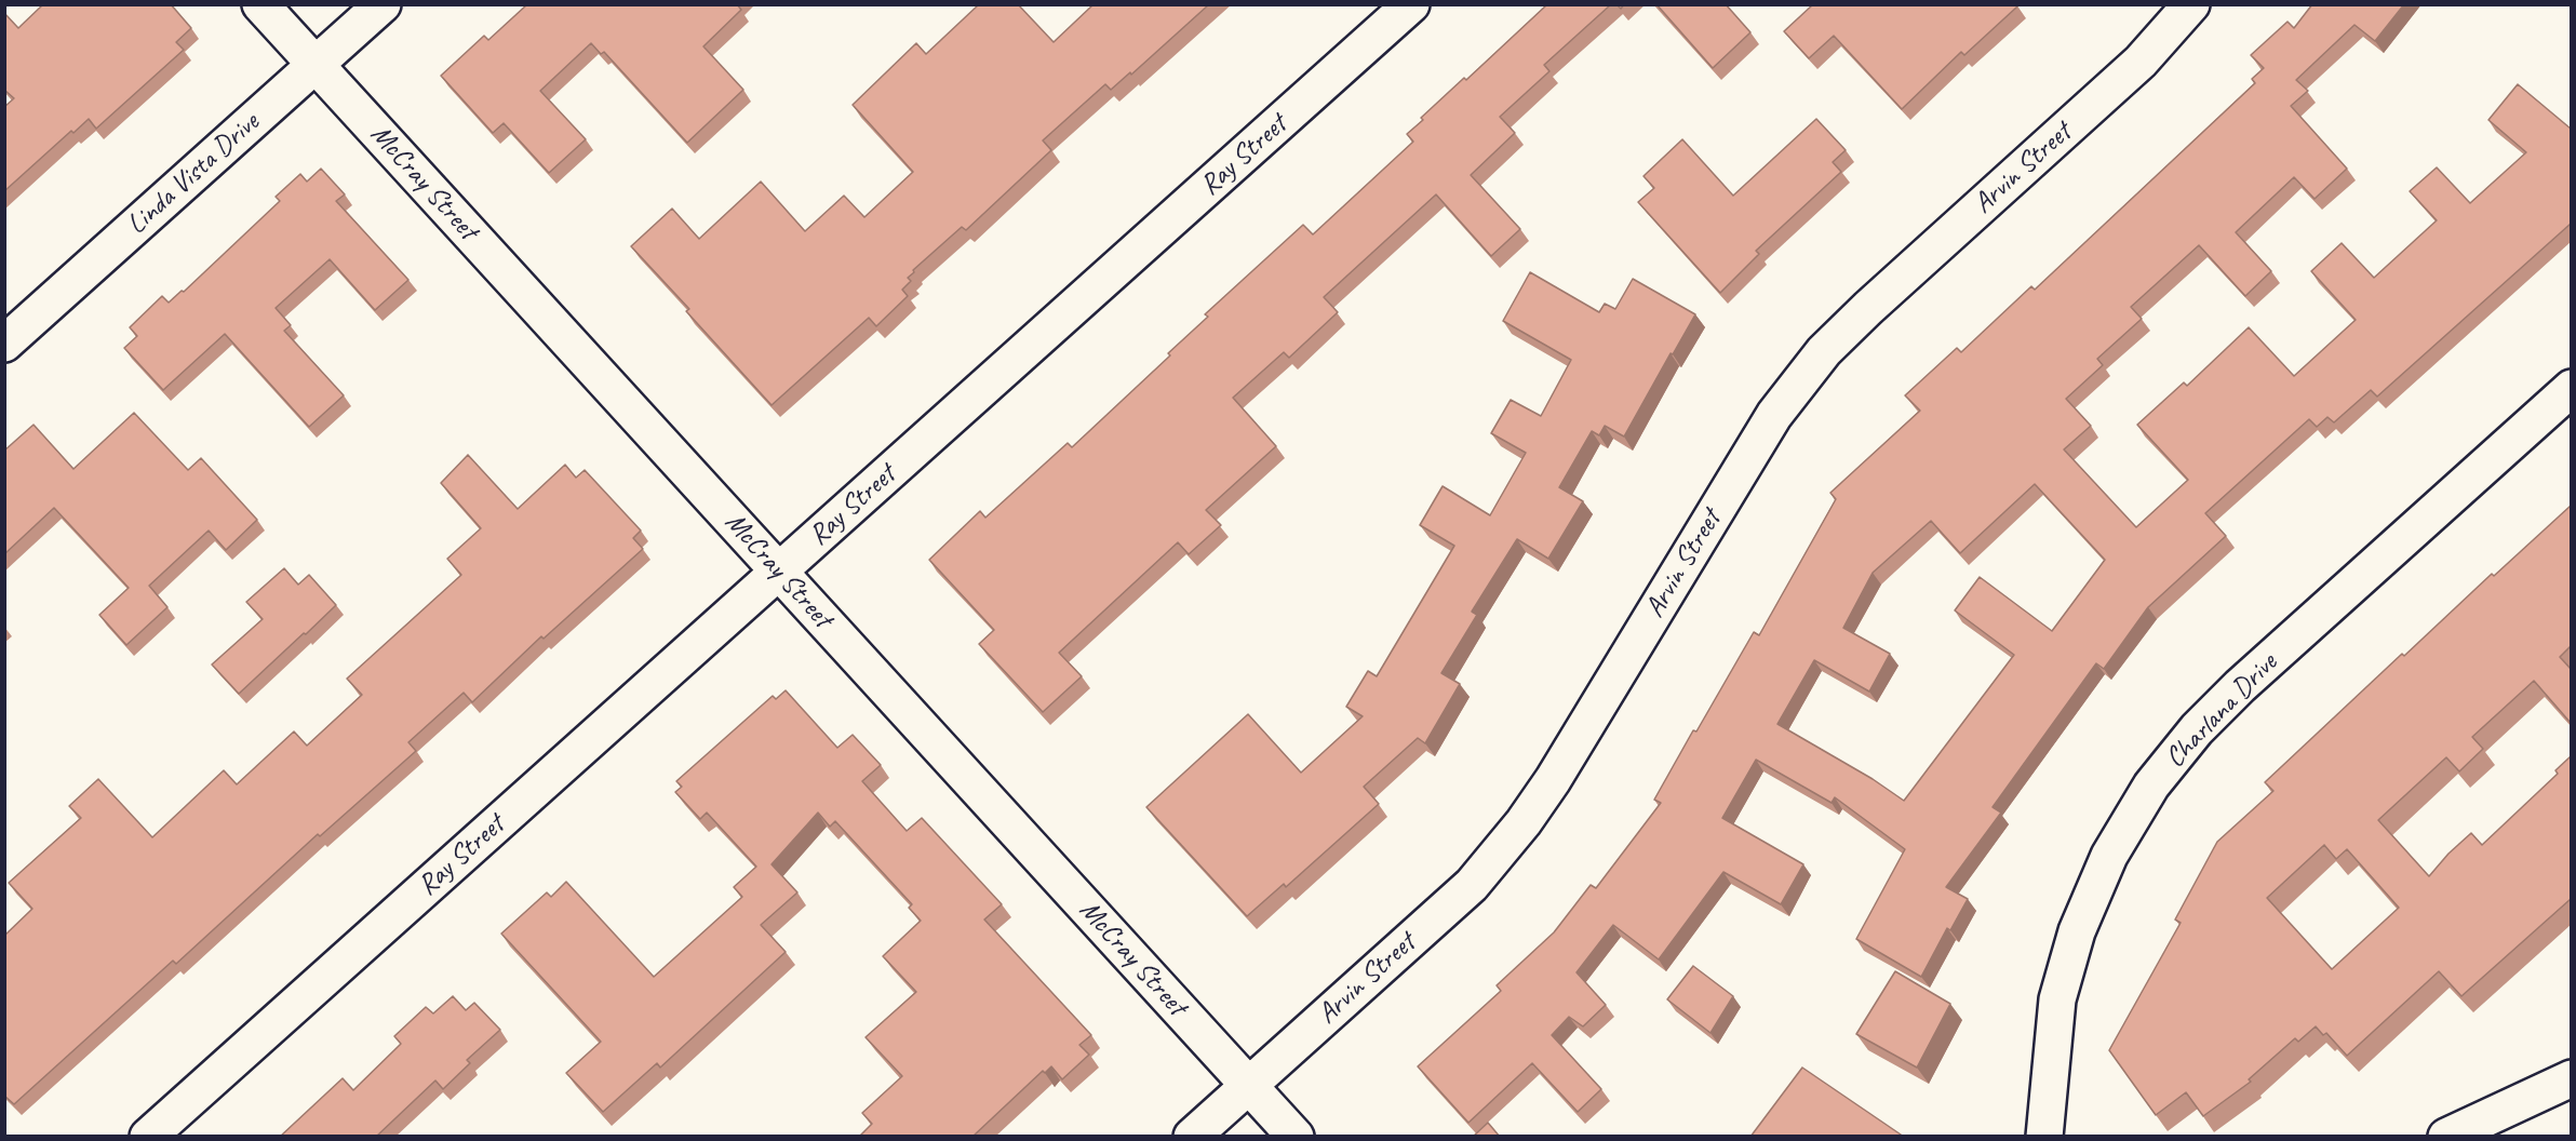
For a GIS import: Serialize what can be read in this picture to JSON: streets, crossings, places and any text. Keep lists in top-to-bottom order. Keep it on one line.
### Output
{"streets":{"street":["Ray Street","Arvin Street","Linda Vista Drive","McCray Street","Charlana Drive"]},"crossings":[["Ray Street","McCray Street"],["Arvin Street","McCray Street"],["Linda Vista Drive","McCray Street"]]}
